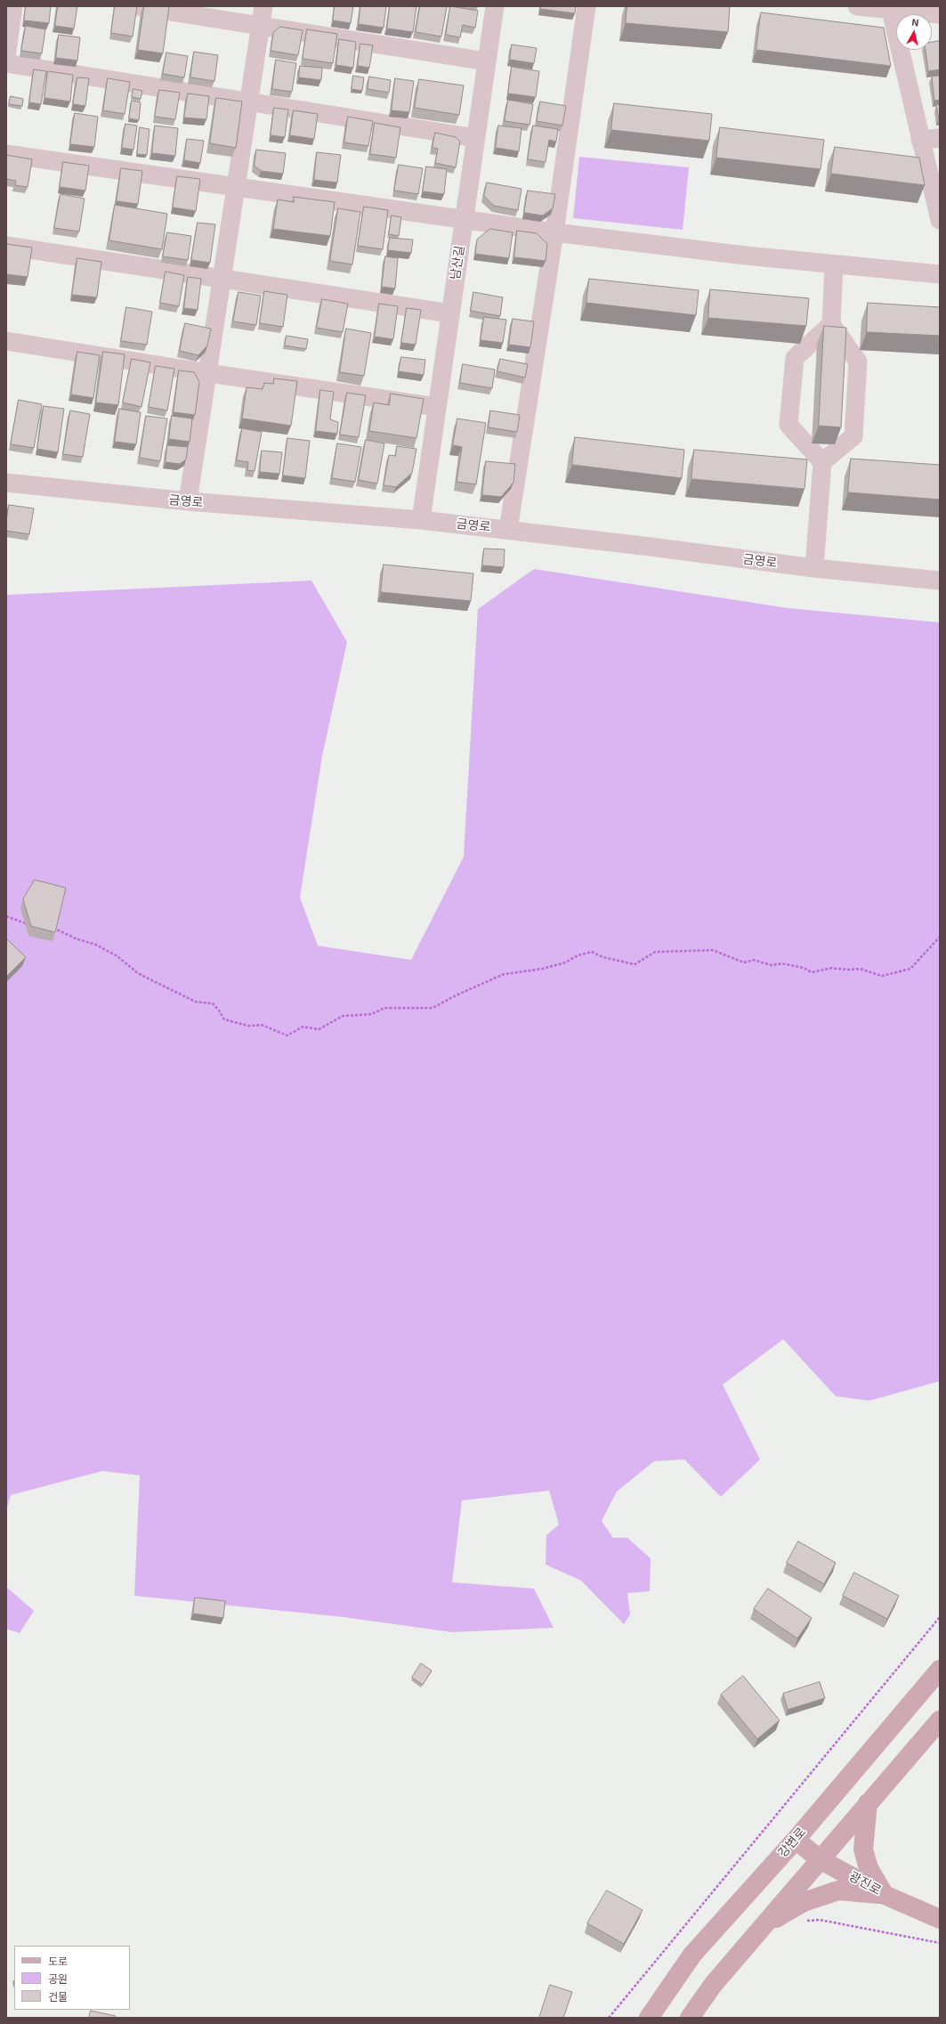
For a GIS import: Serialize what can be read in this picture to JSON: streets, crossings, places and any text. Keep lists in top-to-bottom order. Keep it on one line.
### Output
{"streets":{"main road":["강변로","광진로"],"street":["남산길","금영로"]},"crossings":[["남산길","금영로"],["강변로","광진로"]],"legend":["도로","공원","건물"],"north":"top"}
